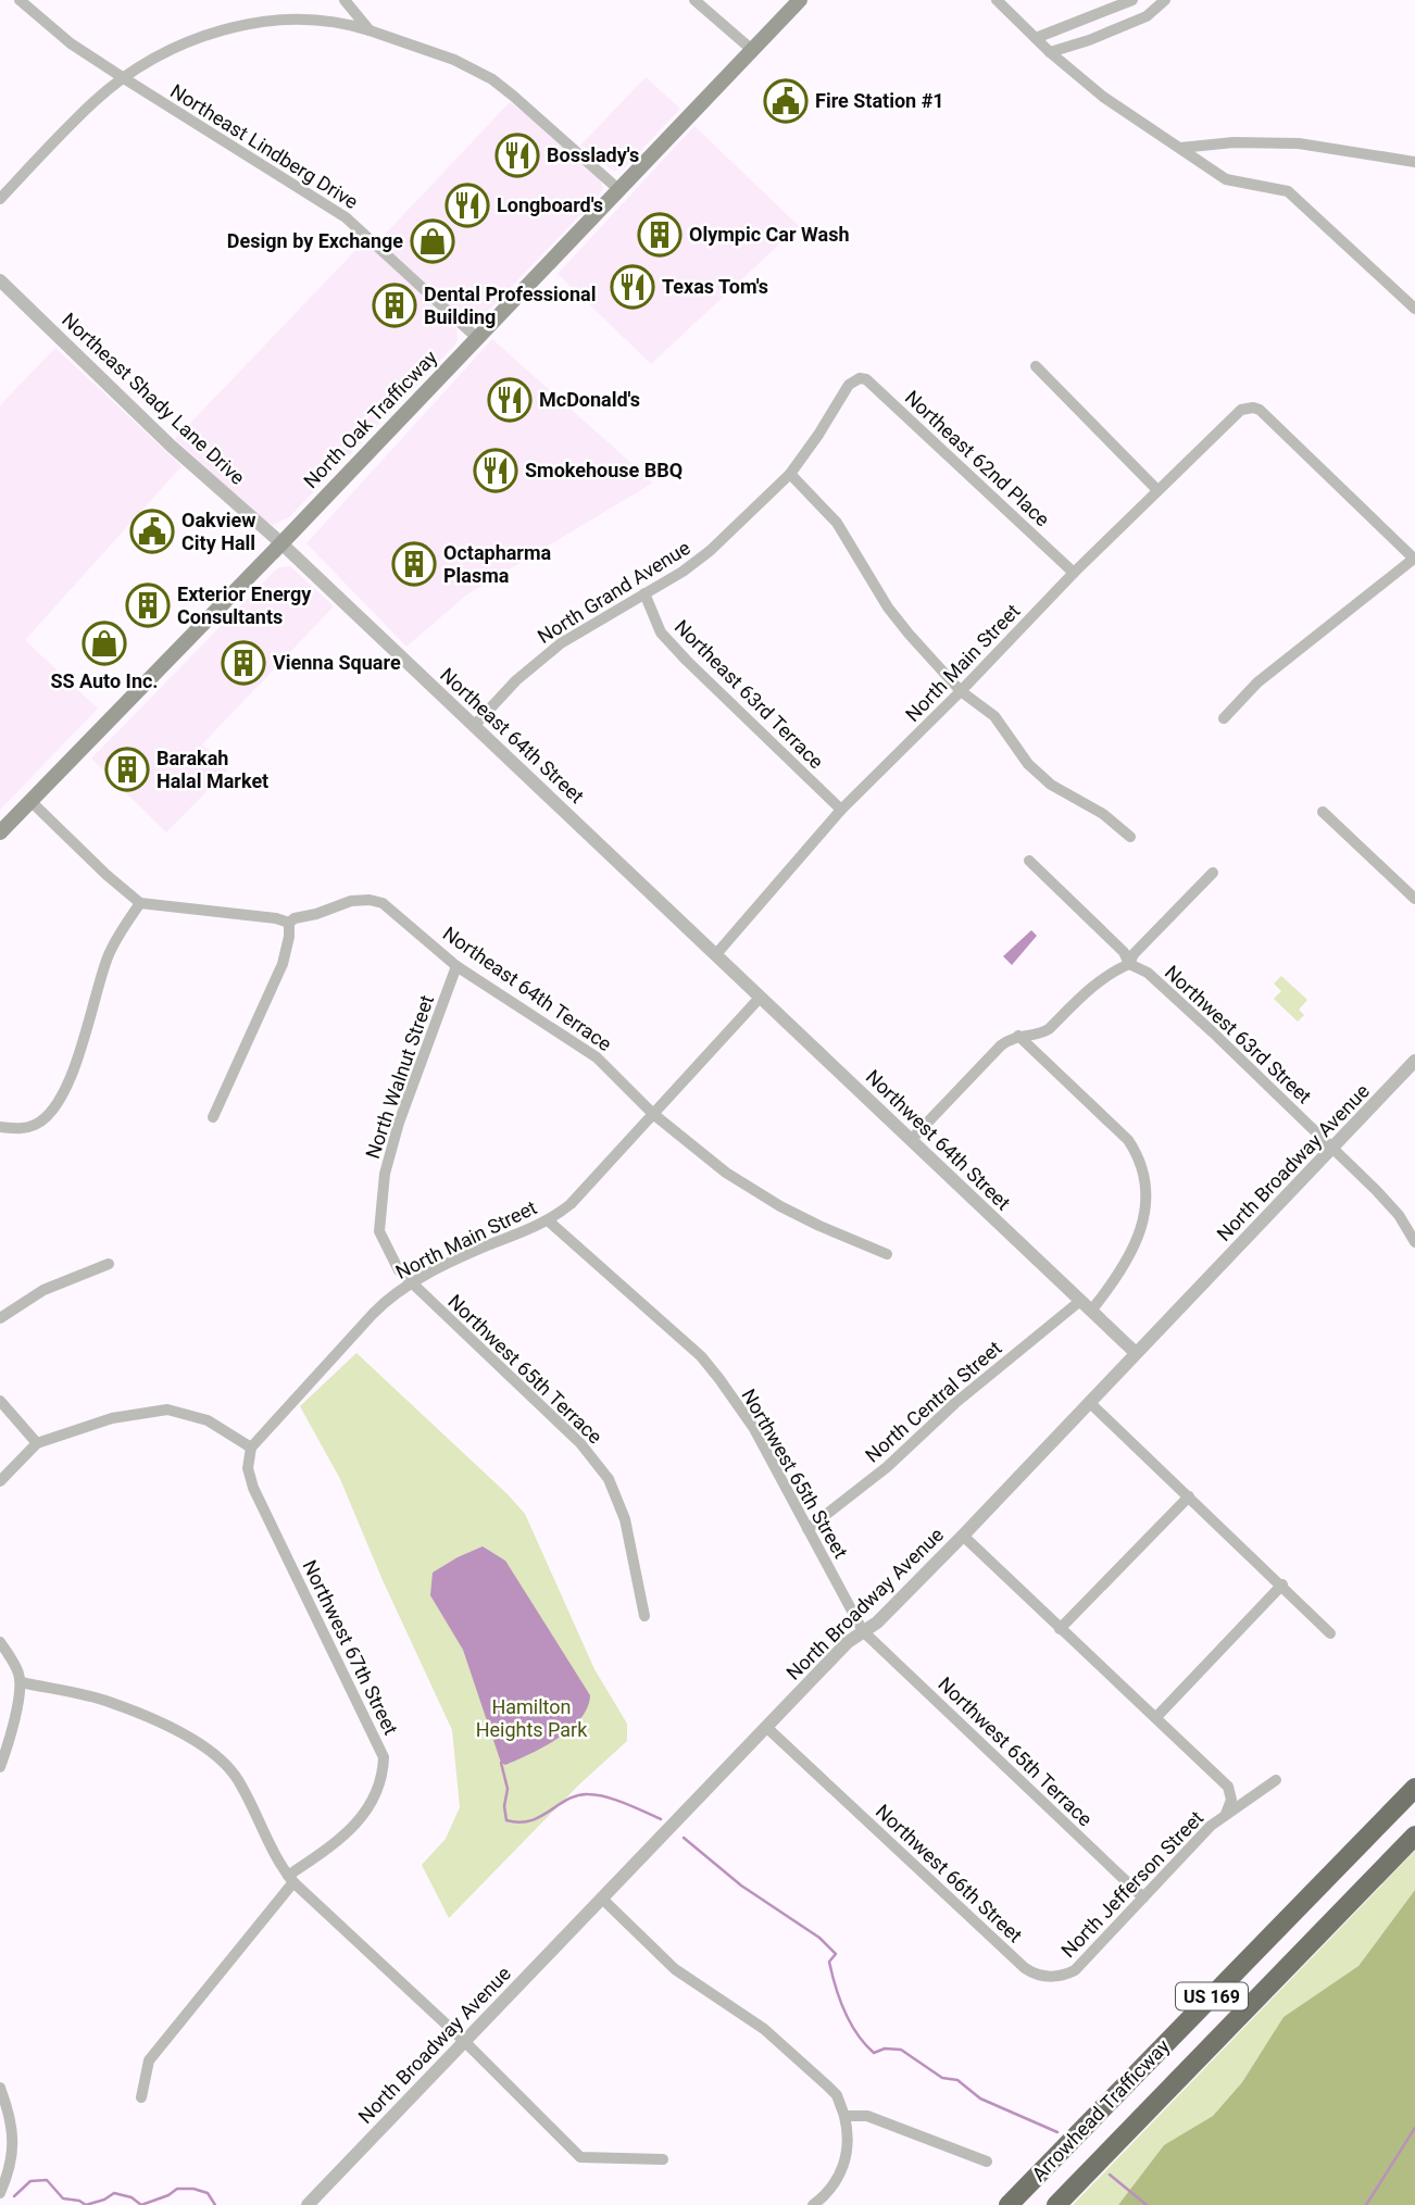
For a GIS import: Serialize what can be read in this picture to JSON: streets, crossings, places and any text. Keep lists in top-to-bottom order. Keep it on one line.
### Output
{"streets":{"highway":["US 169","Arrowhead Trafficway"],"main road":["North Oak Trafficway"],"street":["Northeast Lindberg Drive","Northeast Shady Lane Drive","Northeast 62nd Place","North Grand Avenue","North Main Street","Northeast 63rd Terrace","Northeast 64th Street","Northeast 64th Terrace","Northwest 63rd Street","North Walnut Street","Northwest 64th Street","North Broadway Avenue","Northwest 65th Terrace","North Central Street","Northwest 65th Street","Northwest 67th Street","Northwest 66th Street","North Jefferson Street"]},"crossings":[["Northeast Lindberg Drive","North Oak Trafficway"],["Northeast Shady Lane Drive","North Oak Trafficway"],["Northeast Shady Lane Drive","Northeast 64th Street"],["North Oak Trafficway","Northeast 64th Street"],["Northeast 62nd Place","North Grand Avenue"],["Northeast 62nd Place","North Main Street"],["North Grand Avenue","Northeast 63rd Terrace"],["North Grand Avenue","Northeast 64th Street"],["North Main Street","Northeast 63rd Terrace"],["North Main Street","Northeast 64th Street"],["North Main Street","Northeast 64th Terrace"],["North Main Street","North Walnut Street"],["North Main Street","Northwest 64th Street"],["North Main Street","Northwest 65th Terrace"],["North Main Street","Northwest 65th Street"],["North Main Street","Northwest 67th Street"],["Northeast 64th Street","Northwest 64th Street"],["Northeast 64th Terrace","North Walnut Street"],["Northwest 63rd Street","North Broadway Avenue"],["North Walnut Street","Northwest 65th Terrace"],["Northwest 64th Street","North Broadway Avenue"],["Northwest 64th Street","North Central Street"],["North Broadway Avenue","Northwest 65th Terrace"],["North Broadway Avenue","Northwest 65th Street"],["North Broadway Avenue","Northwest 66th Street"],["Northwest 65th Terrace","Northwest 65th Street"],["Northwest 65th Terrace","North Jefferson Street"],["North Central Street","Northwest 65th Street"],["Northwest 66th Street","North Jefferson Street"]],"parks":["Hamilton Heights Park"],"places":{"public building":["Fire Station #1","Oakview City Hall"],"restaurant":["Bosslady's","Longboard's","Texas Tom's","McDonald's","Smokehouse BBQ"],"building":["Olympic Car Wash","Dental Professional Building","Octapharma Plasma","Exterior Energy Consultants","Vienna Square","Barakah Halal Market"],"shop":["Design by Exchange","SS Auto Inc."]}}
